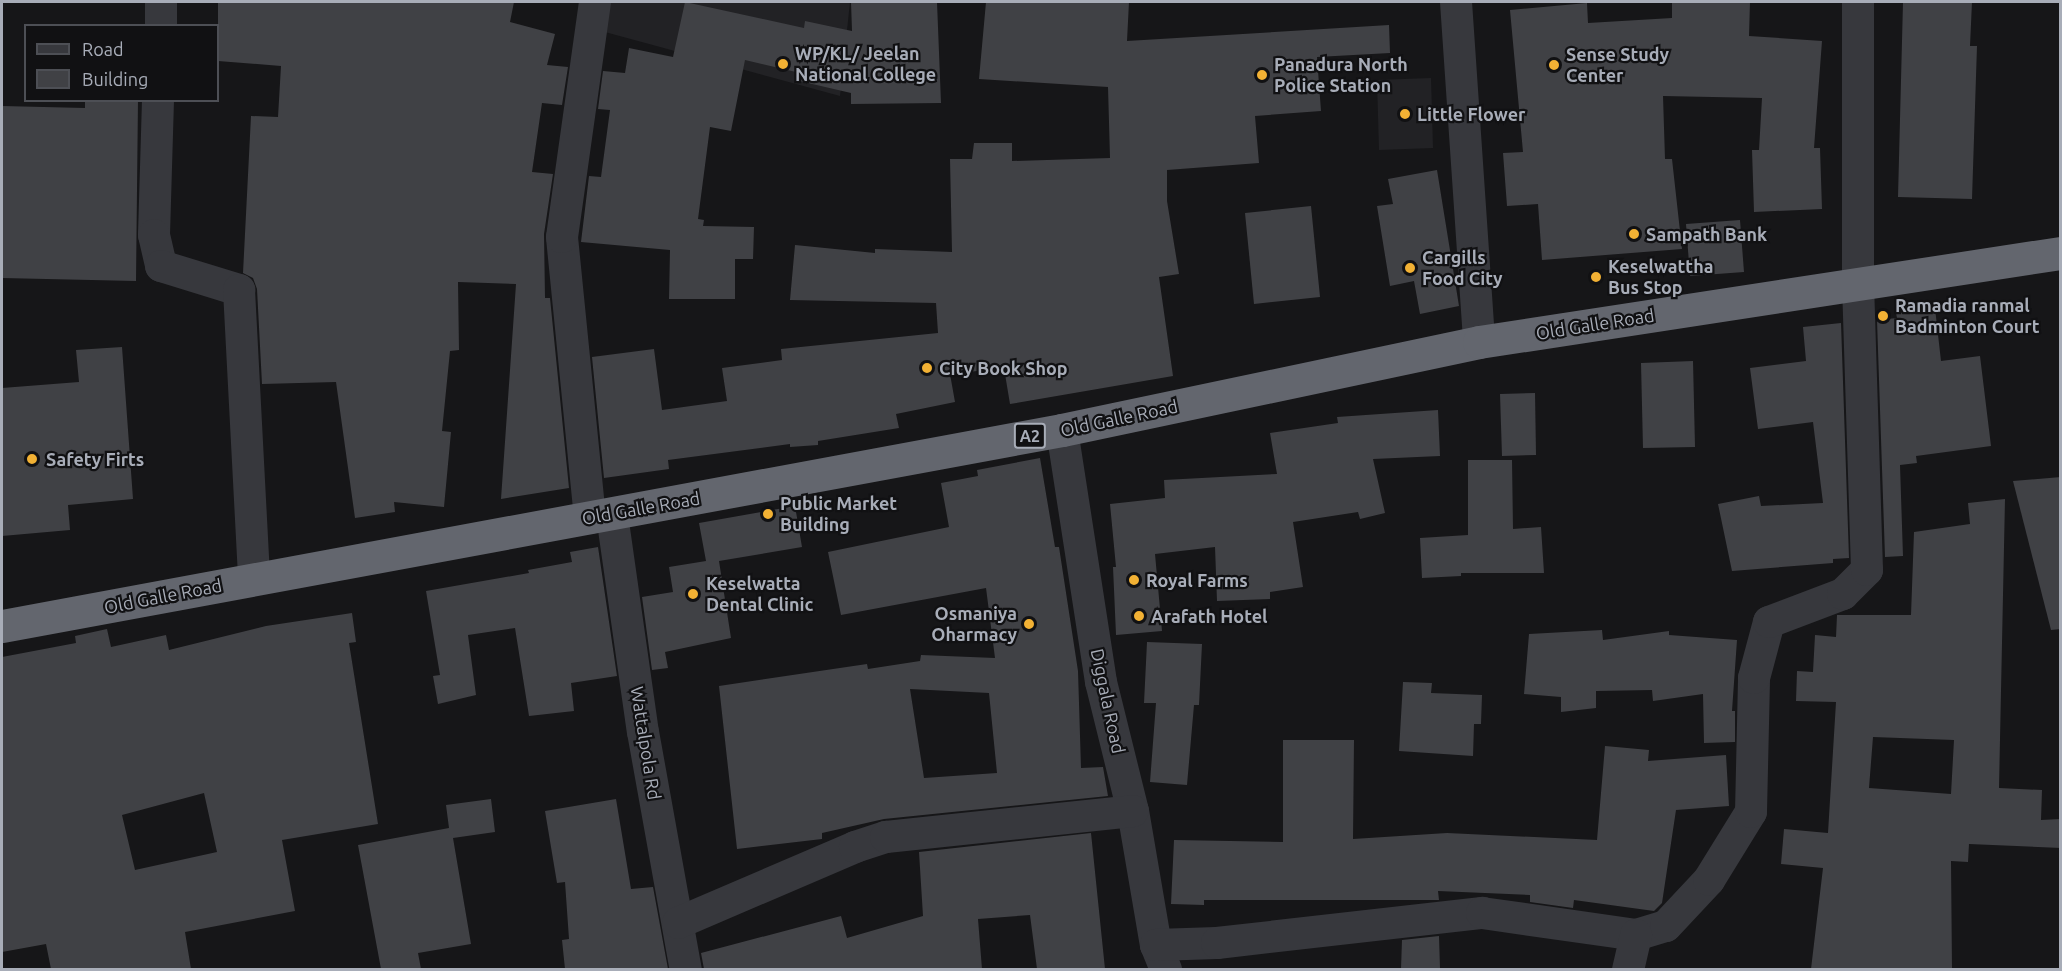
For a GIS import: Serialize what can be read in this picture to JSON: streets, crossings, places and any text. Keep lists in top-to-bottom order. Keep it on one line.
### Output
{"streets":{"highway":["Old Galle Road","A2"],"street":["Diggala Road","Wattalpola Rd"]},"crossings":[["Old Galle Road","Diggala Road"],["Old Galle Road","Wattalpola Rd"]],"places":["WP/KL/ Jeelan National College","Sense Study Center","Panadura North Police Station","Little Flower","Sampath Bank","Cargills Food City","Keselwattha Bus Stop","Ramadia ranmal Badminton Court","City Book Shop","Safety Firts","Public Market Building","Royal Farms","Keselwatta Dental Clinic","Arafath Hotel","Osmaniya Oharmacy"],"legend":["Road","Building"]}
